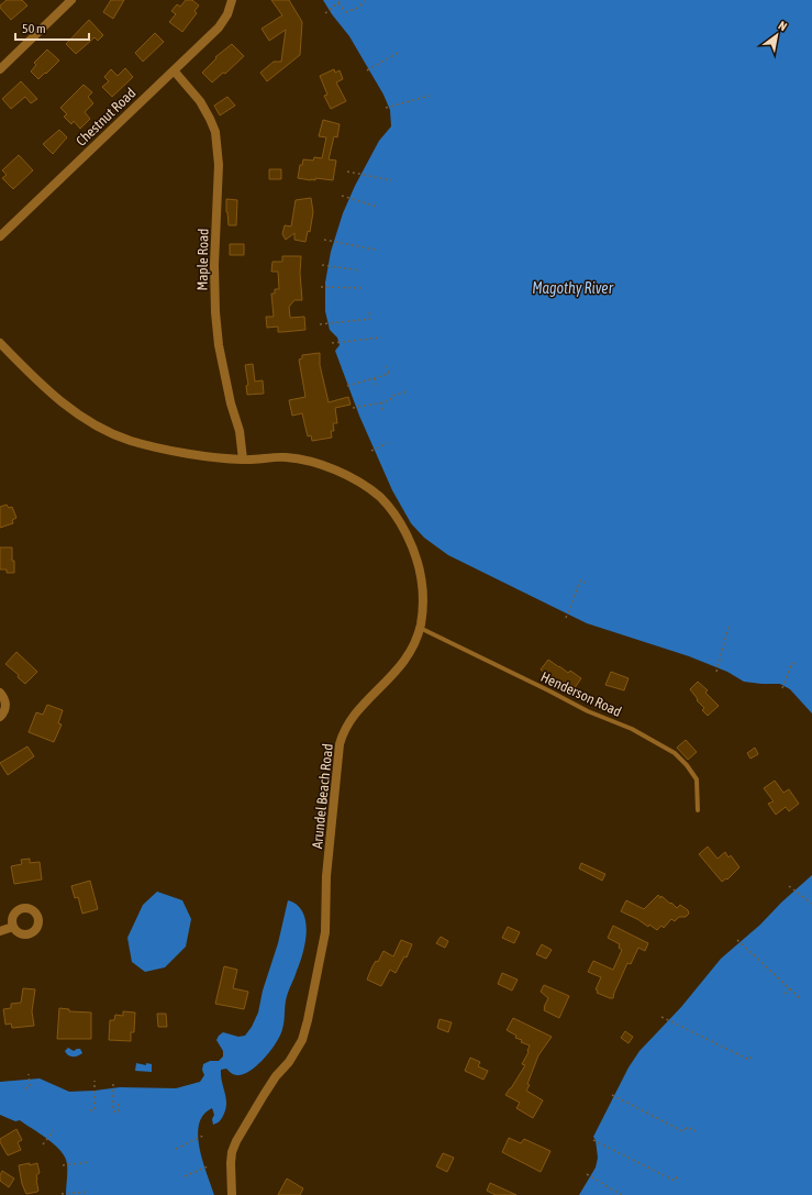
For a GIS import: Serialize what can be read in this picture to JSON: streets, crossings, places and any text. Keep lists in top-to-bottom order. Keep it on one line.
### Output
{"streets":{"street":["Chestnut Road","Maple Road","Arundel Beach Road"],"lane":["Henderson Road"]},"crossings":[["Chestnut Road","Maple Road"],["Maple Road","Arundel Beach Road"],["Henderson Road","Arundel Beach Road"]],"water":["Magothy River"],"scale_bar":"50 m","north":"top right"}
